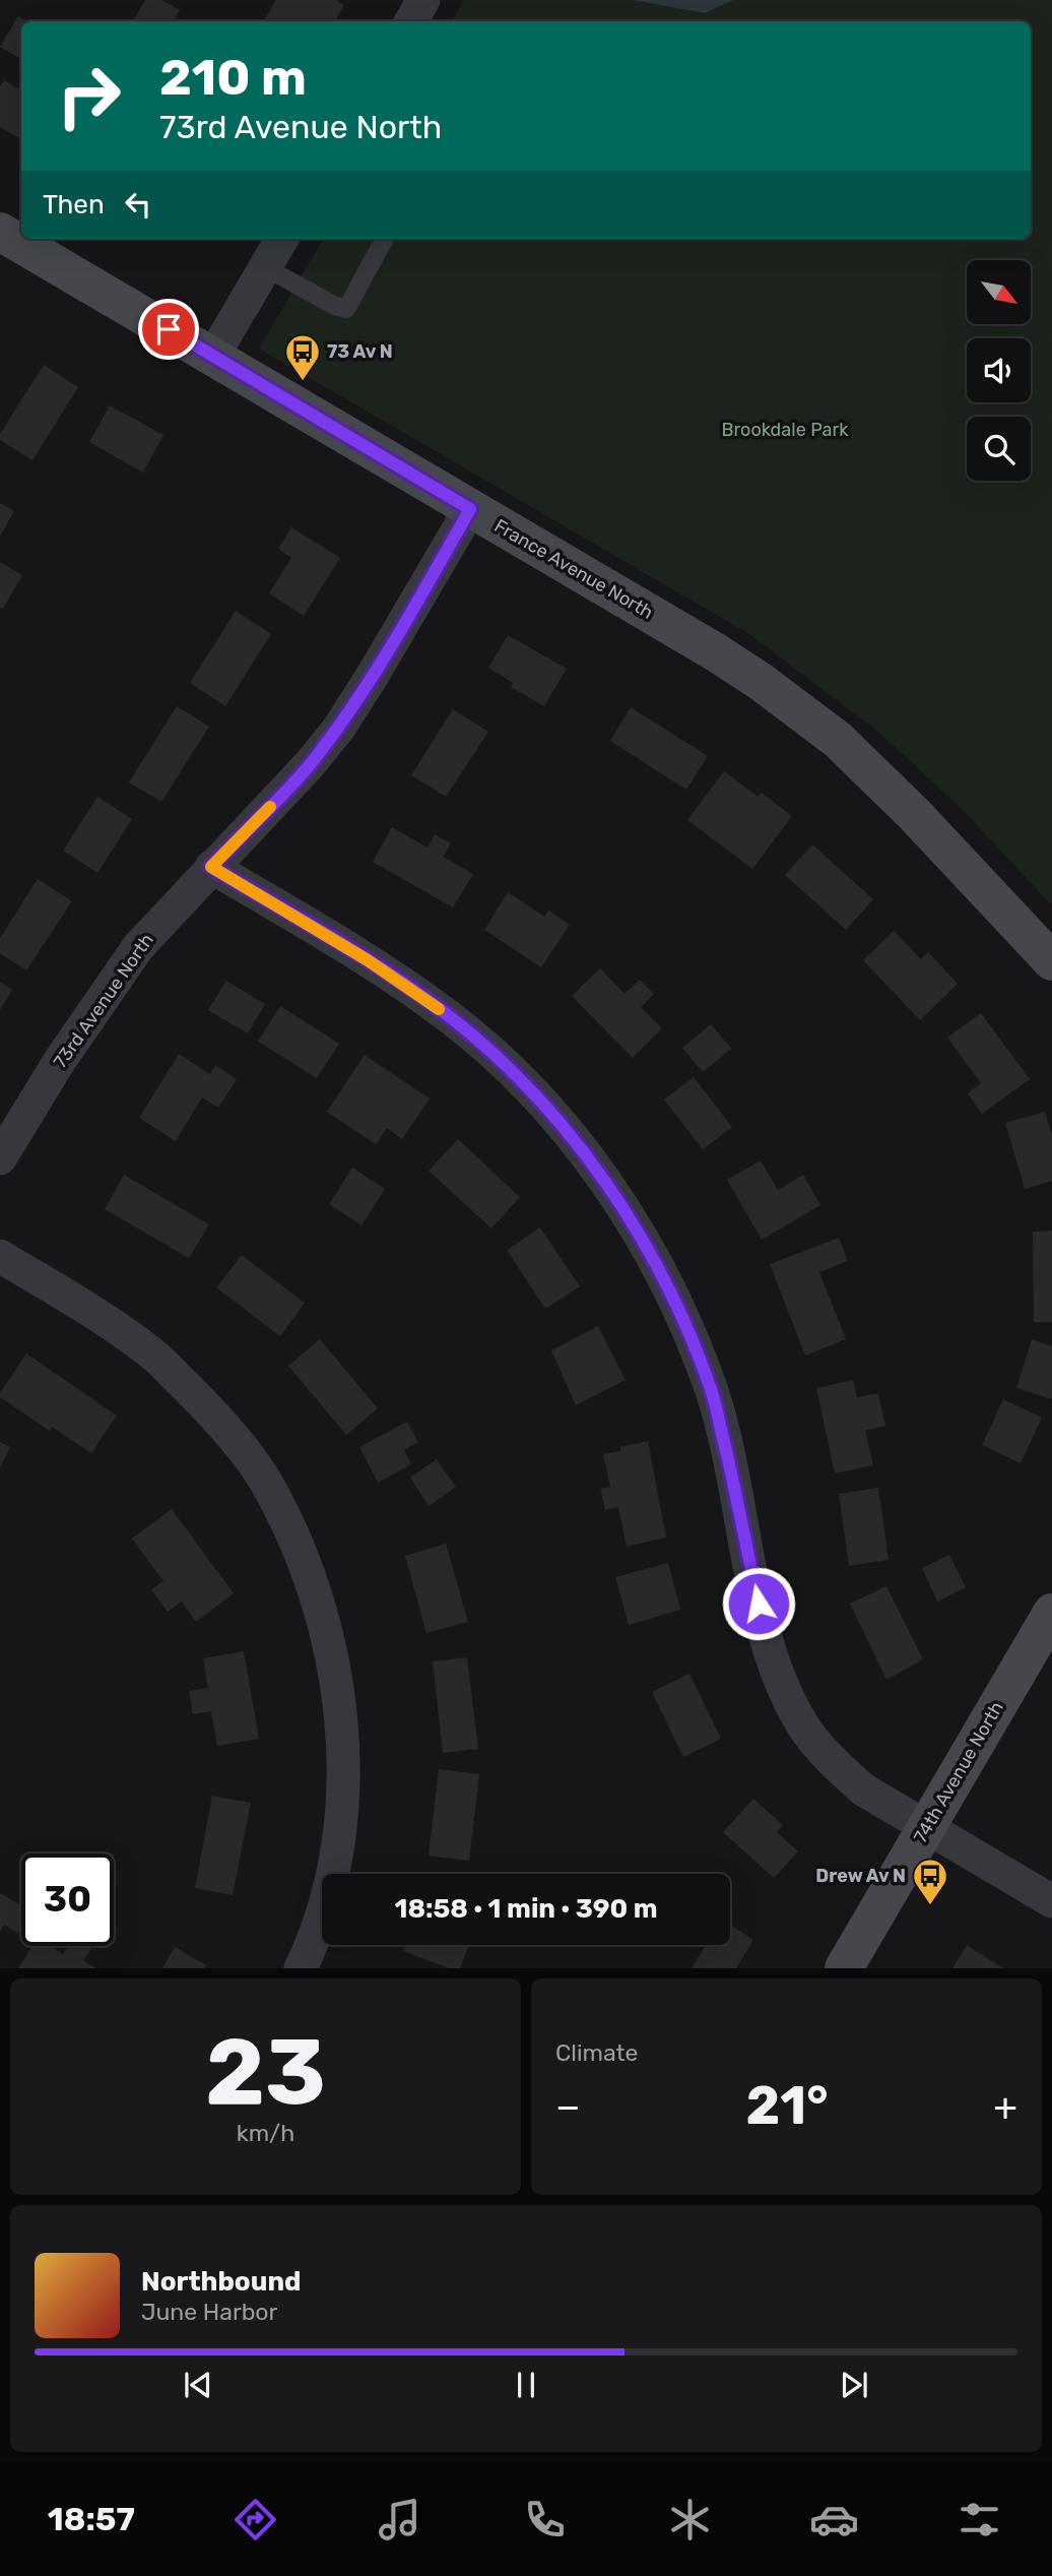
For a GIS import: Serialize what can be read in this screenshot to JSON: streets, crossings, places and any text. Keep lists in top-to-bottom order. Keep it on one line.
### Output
{"streets":{"street":["France Avenue North","73rd Avenue North","74th Avenue North"]},"crossings":[["France Avenue North","73rd Avenue North"]],"parks":["Brookdale Park"],"places":{"bus stop":["73 Av N","Drew Av N"]},"north":"bottom right","page":{"turn":["210 m","73rd Avenue North"],"then":"Then","limit":"30","trip":"18:58 · 1 min · 390 m","tile":[["23","km/h"],"Climate"],"heat":["−","21°","+"],"song":["Northbound","June Harbor"],"tabs":"18:57"}}
